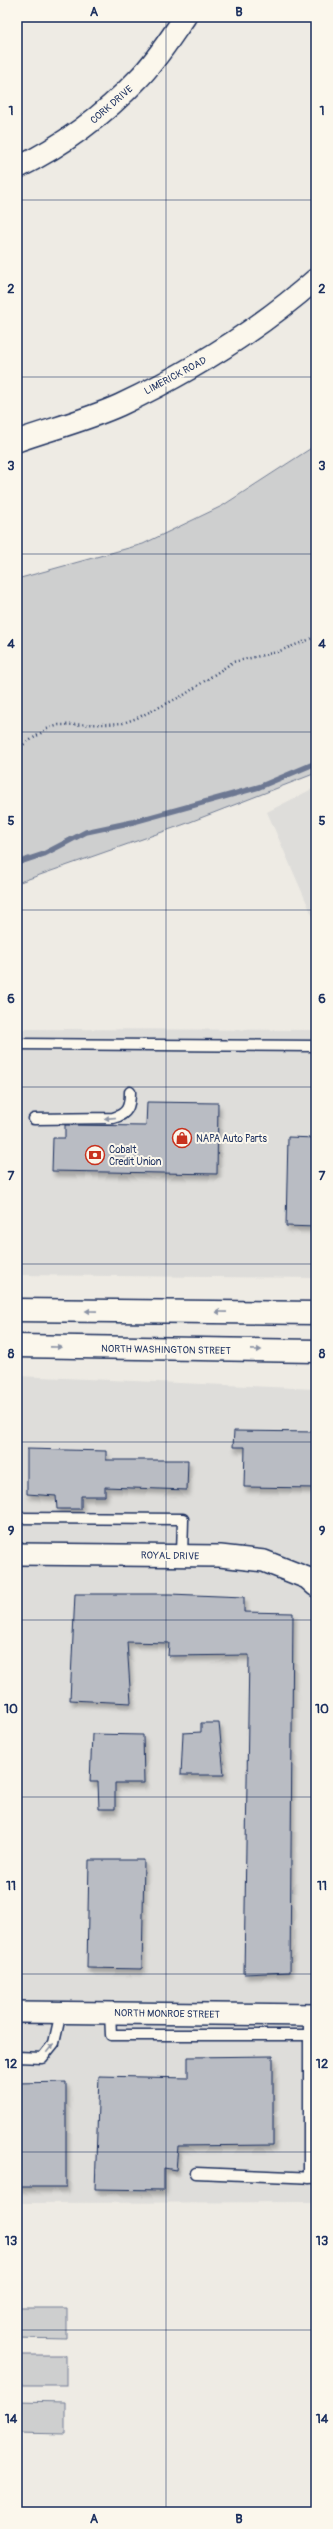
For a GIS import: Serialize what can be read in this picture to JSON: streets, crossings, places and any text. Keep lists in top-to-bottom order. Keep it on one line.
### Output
{"streets":{"main road":["NORTH WASHINGTON STREET"],"street":["CORK DRIVE","LIMERICK ROAD","ROYAL DRIVE","NORTH MONROE STREET"]},"places":{"shop":["NAPA Auto Parts"],"bank":["Cobalt Credit Union"]},"grid":{"columns":["A","B"],"rows":["1","2","3","4","5","6","7","8","9","10","11","12","13","14"]}}
